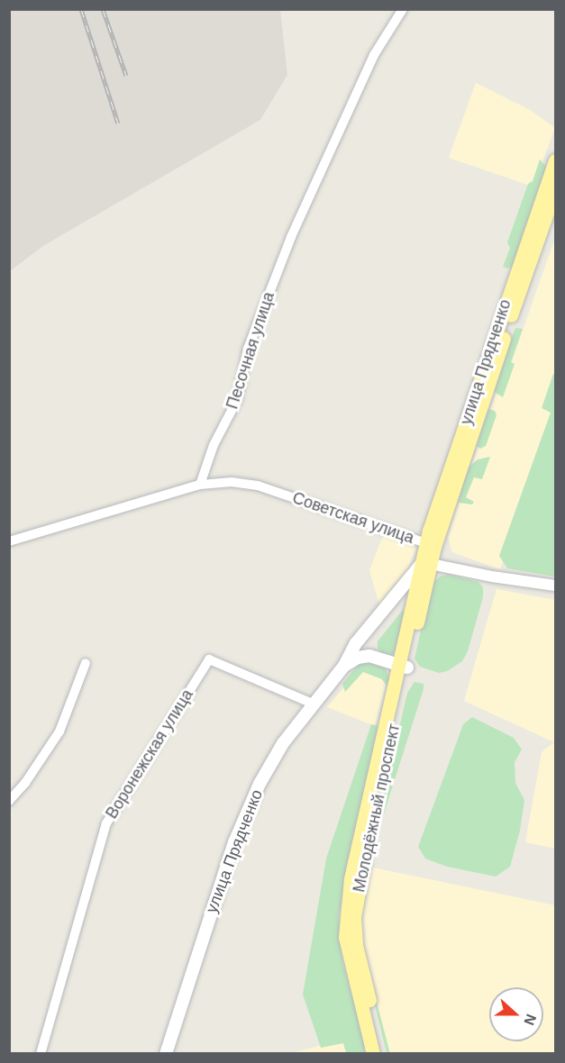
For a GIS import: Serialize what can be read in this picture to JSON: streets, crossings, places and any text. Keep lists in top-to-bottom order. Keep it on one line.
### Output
{"streets":{"main road":["улица Прядченко","Молодёжный проспект"],"street":["Песочная улица","Советская улица","Воронежская улица"]},"crossings":[["Песочная улица","Советская улица"],["улица Прядченко","Советская улица"],["улица Прядченко","Воронежская улица"],["улица Прядченко","Молодёжный проспект"]],"north":"right"}
